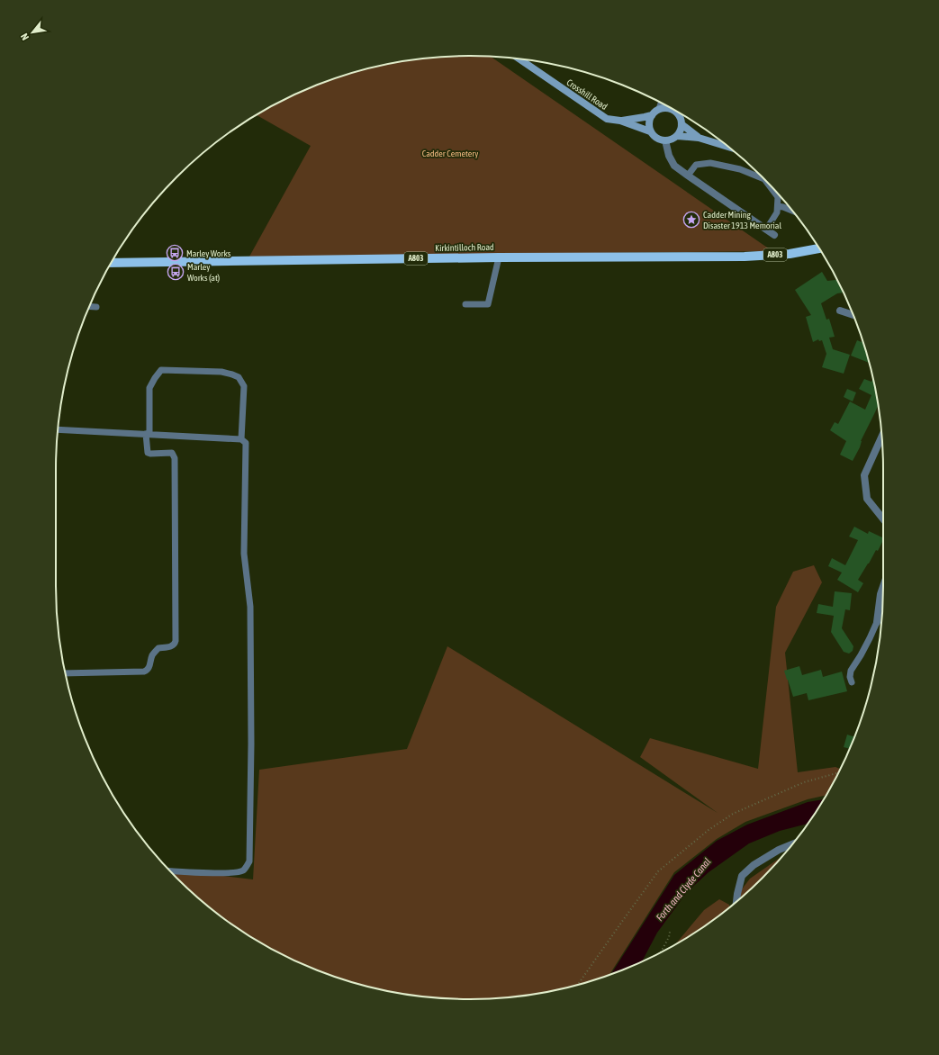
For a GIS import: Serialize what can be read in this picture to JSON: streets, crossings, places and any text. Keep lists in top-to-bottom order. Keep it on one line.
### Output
{"streets":{"main road":["Crosshill Road","Kirkintilloch Road","A803"]},"water":["Forth and Clyde Canal"],"parks":["Cadder Cemetery"],"places":{"place":["Cadder Mining Disaster 1913 Memorial"],"bus stop":["Marley Works","Marley Works (at)"]},"north":"bottom left"}
